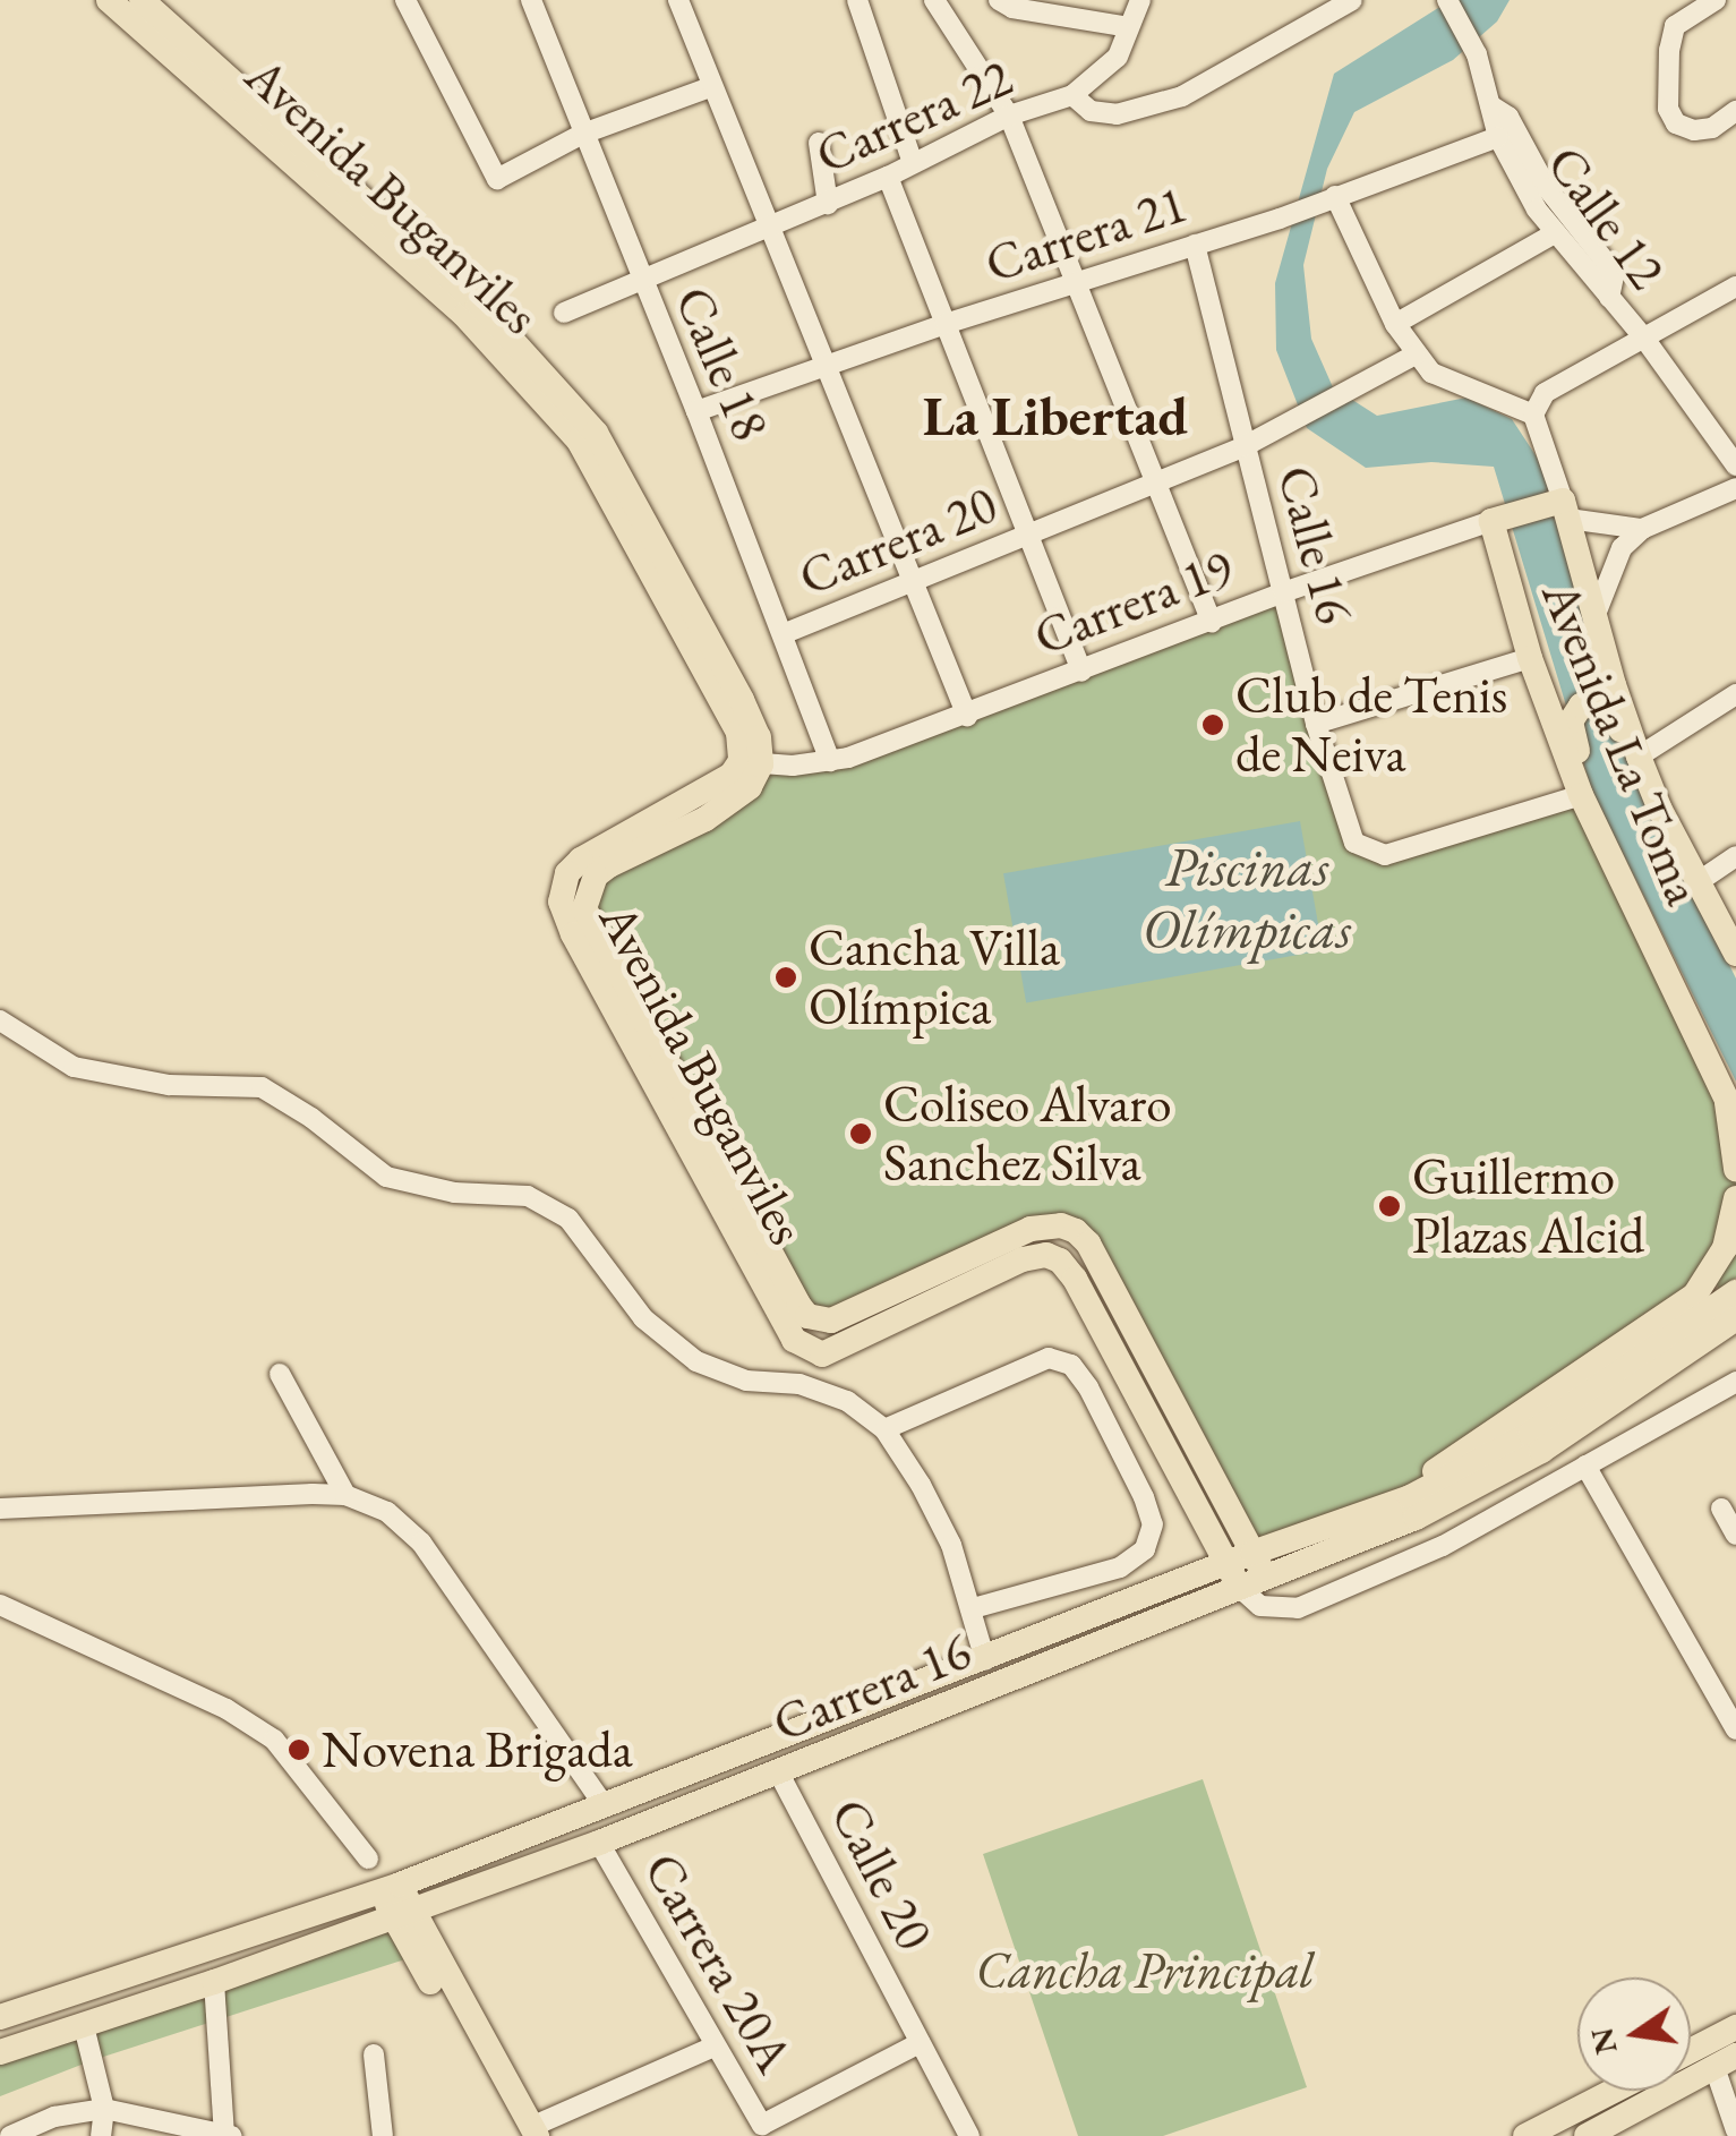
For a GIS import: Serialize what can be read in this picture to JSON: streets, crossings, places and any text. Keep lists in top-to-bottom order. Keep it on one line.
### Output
{"streets":{"main road":["Avenida Buganviles","Carrera 19","Avenida La Toma","Carrera 16"],"street":["Carrera 22","Calle 12","Carrera 21","Calle 18","Carrera 20","Calle 16","Calle 20","Carrera 20A"]},"crossings":[["Carrera 22","Calle 18"],["Avenida Buganviles","Carrera 19"],["Avenida Buganviles","Carrera 16"],["Calle 12","Carrera 21"],["Carrera 21","Calle 18"],["Carrera 21","Calle 16"],["Calle 18","Carrera 20"],["Calle 18","Carrera 19"],["Carrera 20","Calle 16"],["Calle 16","Carrera 19"],["Calle 16","Avenida La Toma"],["Carrera 19","Avenida La Toma"],["Carrera 16","Calle 20"],["Carrera 16","Carrera 20A"],["Calle 20","Carrera 20A"]],"districts":["La Libertad"],"water":["Piscinas Olímpicas"],"parks":["Cancha Principal"],"places":["Club de Tenis de Neiva","Cancha Villa Olímpica","Coliseo Alvaro Sanchez Silva","Guillermo Plazas Alcid","Novena Brigada"],"north":"left"}
